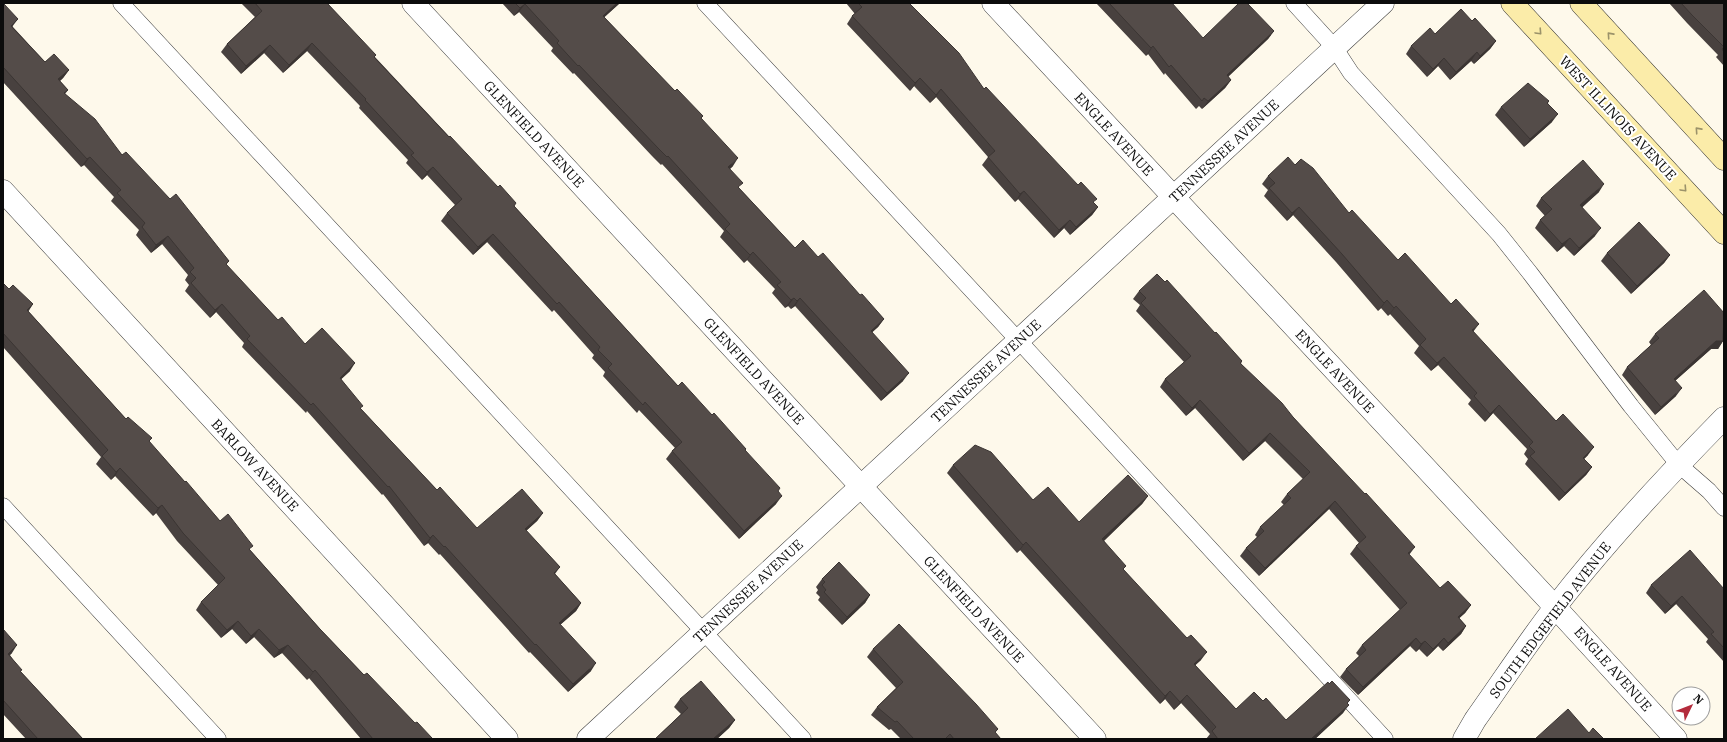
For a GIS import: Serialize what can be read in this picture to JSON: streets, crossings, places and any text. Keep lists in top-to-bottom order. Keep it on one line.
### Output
{"streets":{"main road":["WEST ILLINOIS AVENUE"],"street":["GLENFIELD AVENUE","ENGLE AVENUE","TENNESSEE AVENUE","BARLOW AVENUE","SOUTH EDGEFIELD AVENUE"]},"crossings":[["GLENFIELD AVENUE","TENNESSEE AVENUE"],["ENGLE AVENUE","TENNESSEE AVENUE"],["ENGLE AVENUE","SOUTH EDGEFIELD AVENUE"]],"north":"top right"}
